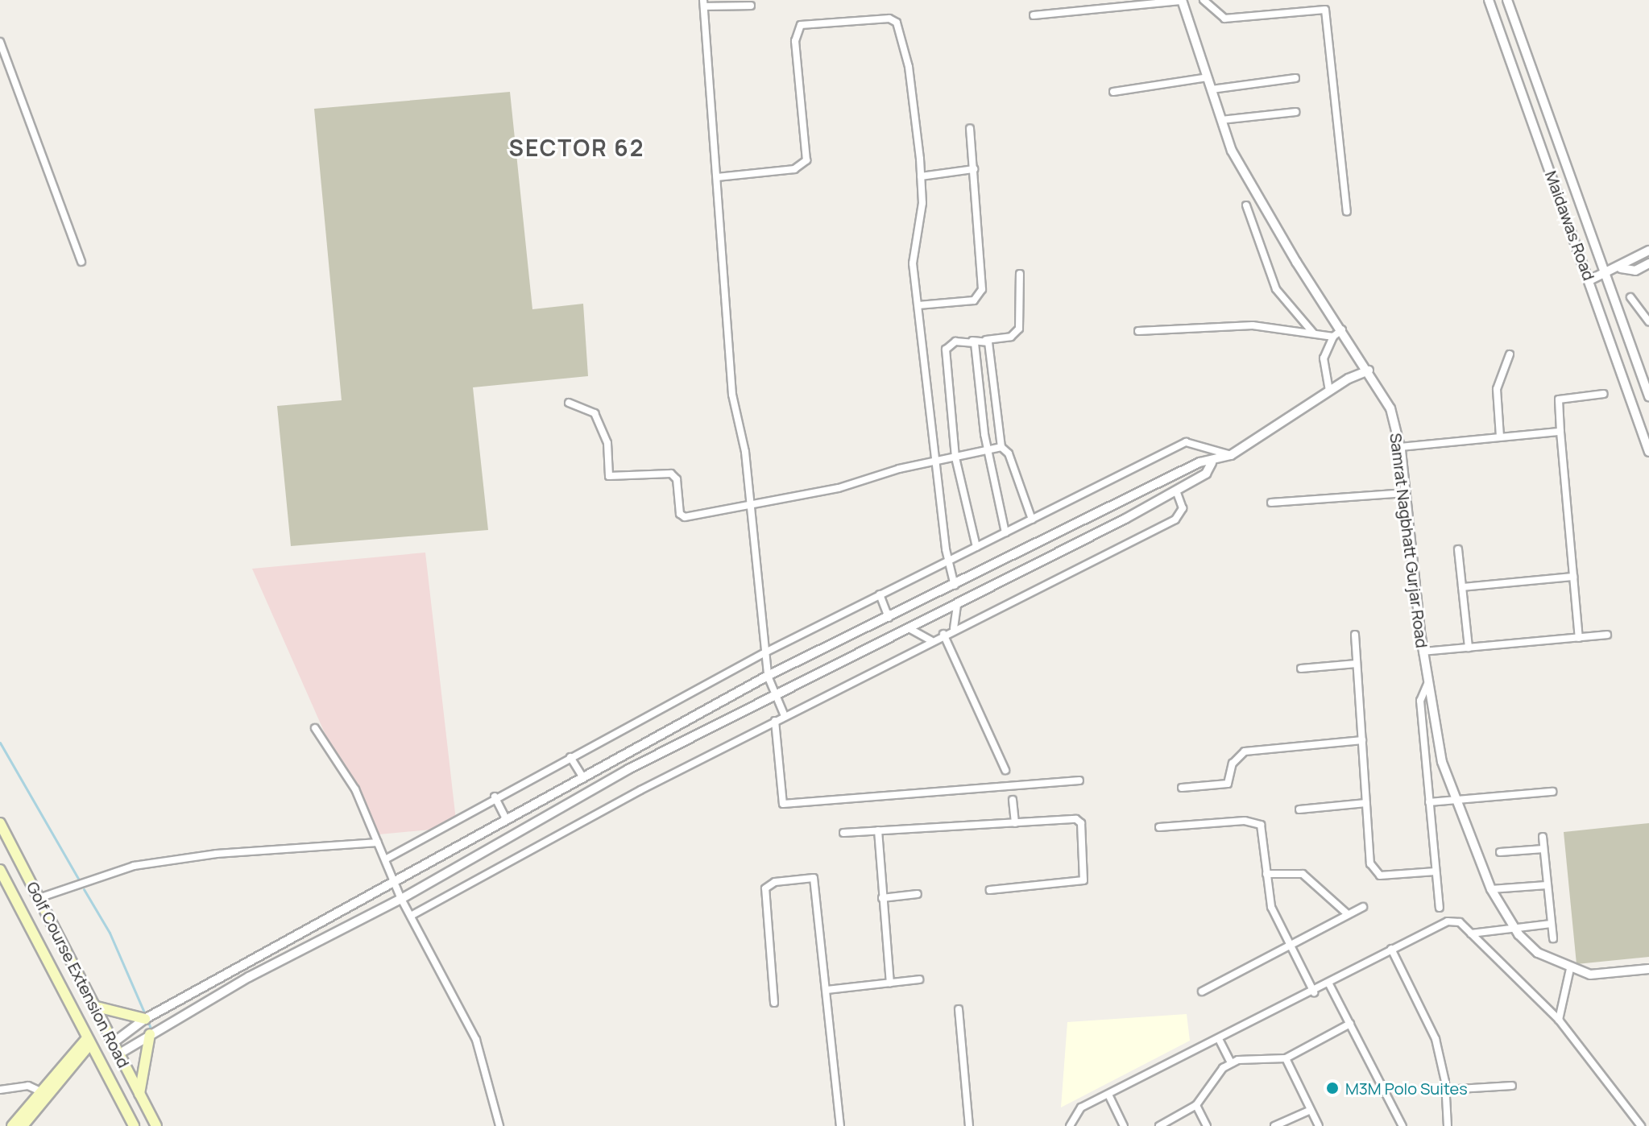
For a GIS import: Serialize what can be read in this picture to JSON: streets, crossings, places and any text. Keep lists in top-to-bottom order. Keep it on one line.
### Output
{"streets":{"main road":["Golf Course Extension Road"],"street":["Maidawas Road","Samrat Nagbhatt Gurjar Road"]},"districts":["SECTOR 62"],"places":["M3M Polo Suites"]}
